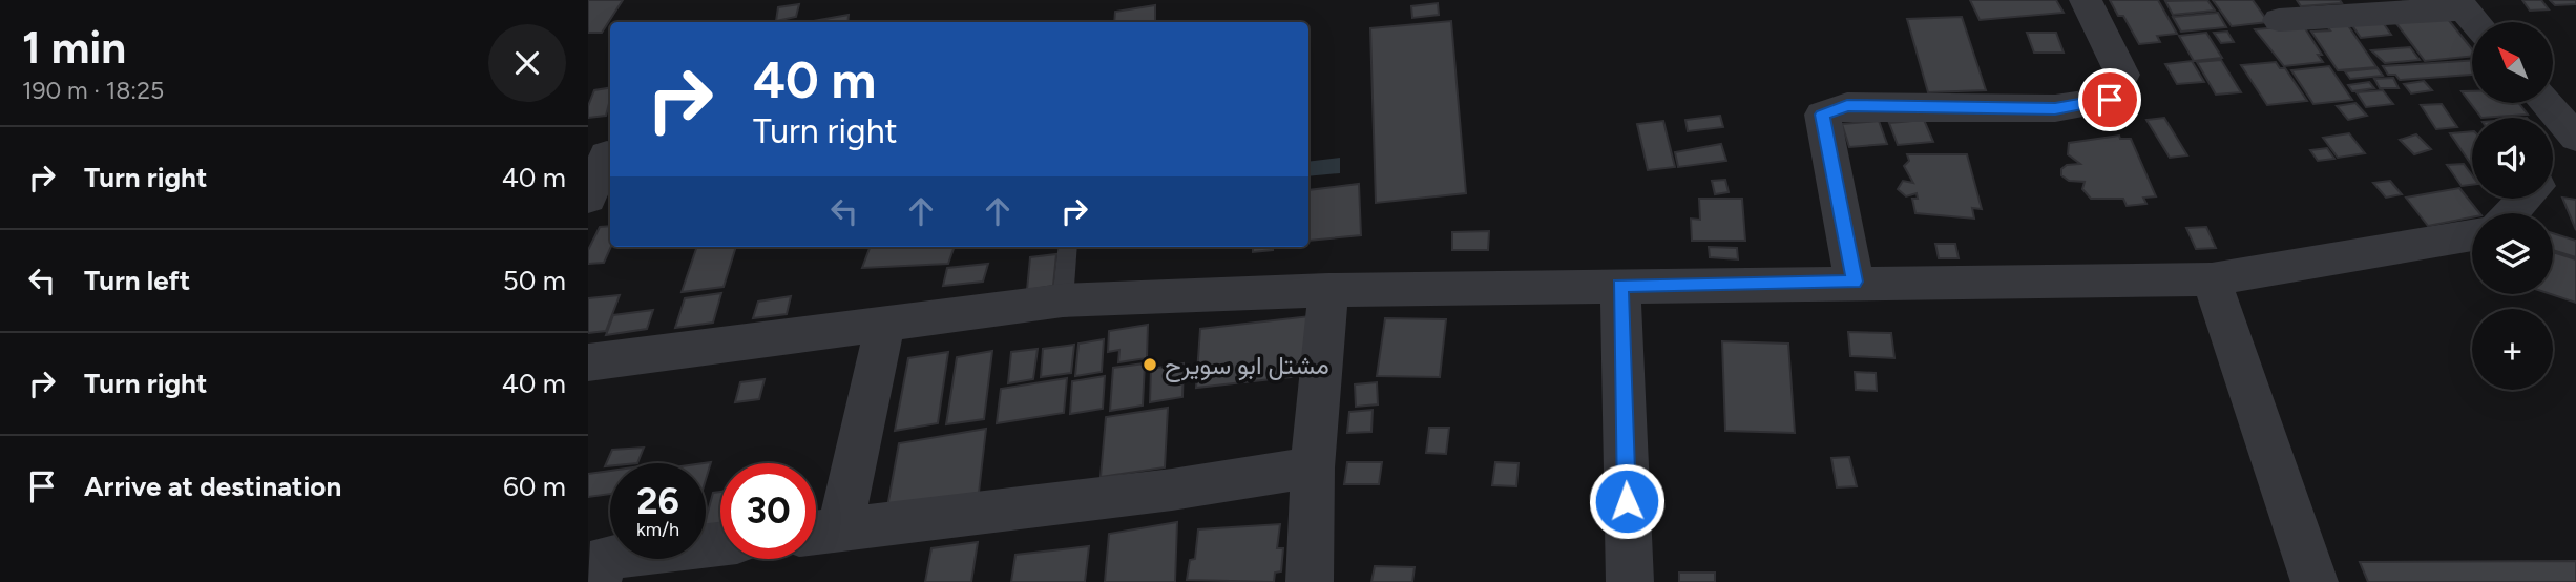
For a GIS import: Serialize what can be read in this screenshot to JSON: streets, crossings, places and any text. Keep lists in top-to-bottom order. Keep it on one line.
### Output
{"places":["مشتل ابو سويرح"],"north":"top left","page":{"heading":["1 min","190 m · 18:25"],"map_buttons":"+","turn":["40 m","Turn right"],"list":[{"name":"Turn right","value":"40 m"},{"name":"Turn left","value":"50 m"},{"name":"Turn right","value":"40 m"},{"name":"Arrive at destination","value":"60 m"}],"speed":"26 km/h","limit":"30"}}
